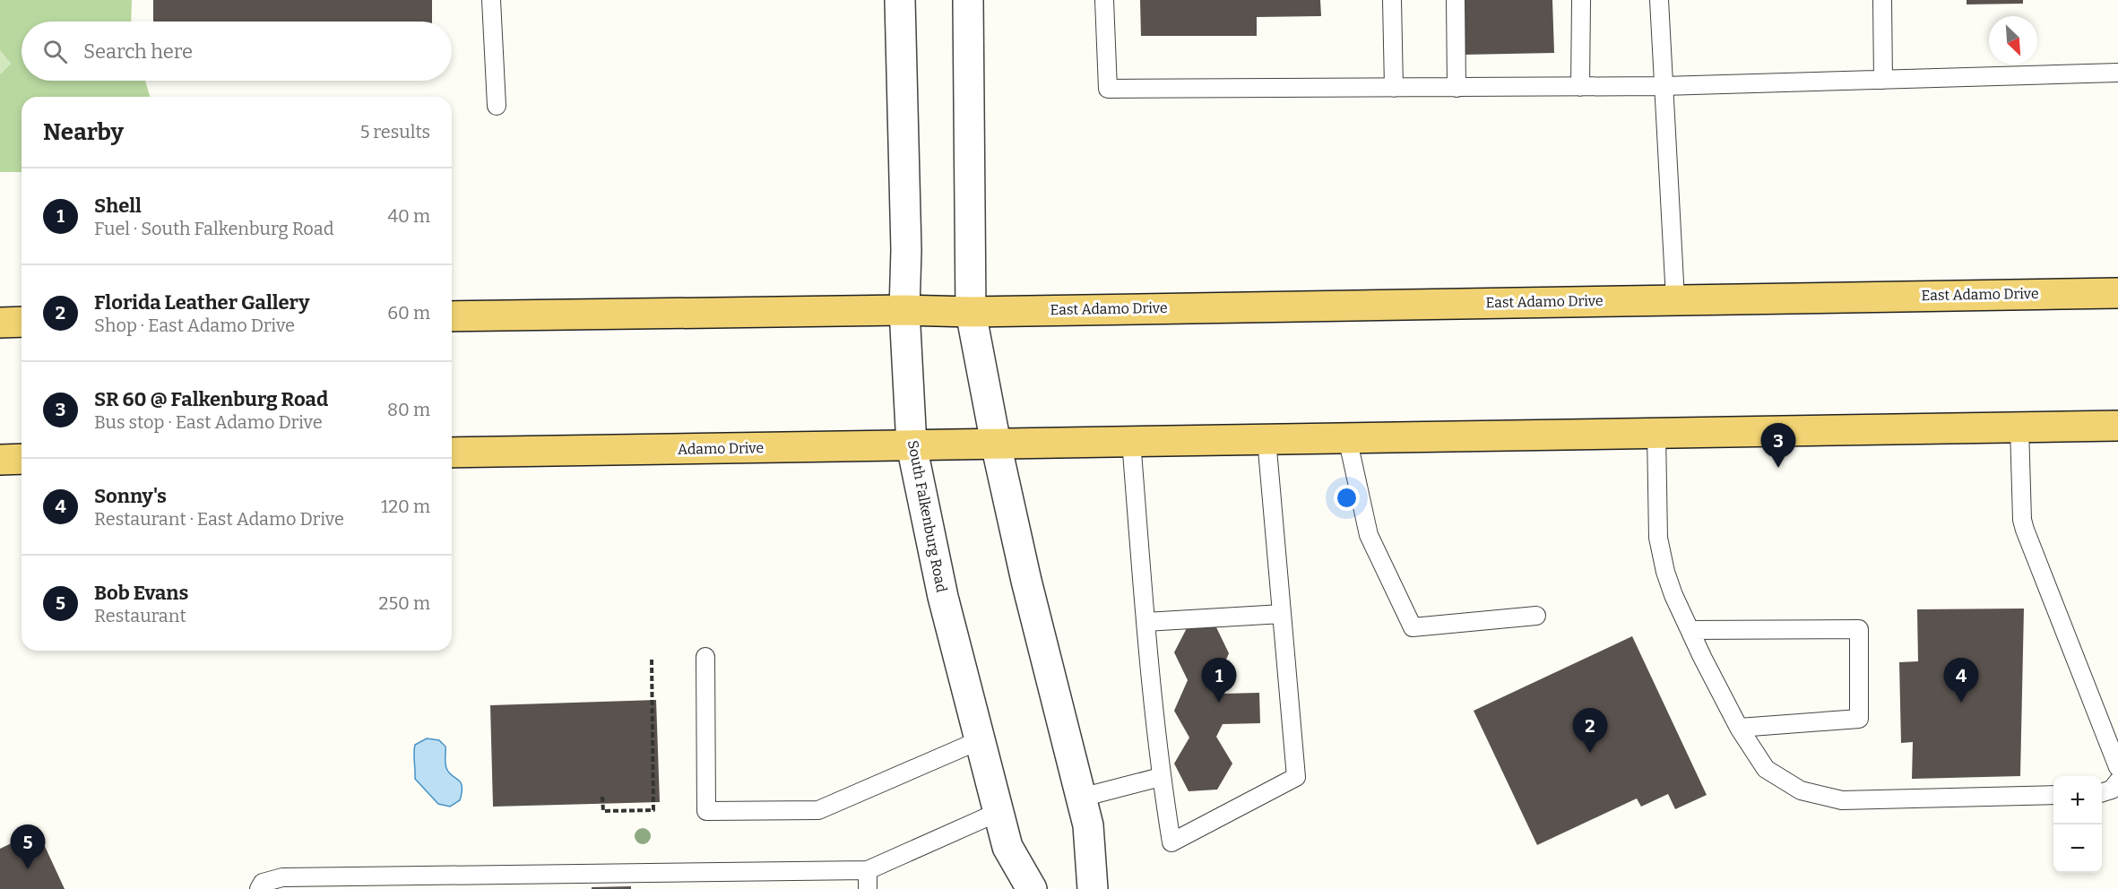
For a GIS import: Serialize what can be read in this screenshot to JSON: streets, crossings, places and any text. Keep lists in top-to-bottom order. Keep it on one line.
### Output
{"streets":{"main road":["East Adamo Drive","Adamo Drive"],"street":["South Falkenburg Road"]},"crossings":[["Adamo Drive","South Falkenburg Road"]],"north":"bottom right","page":{"search":"Search here","heading":["Nearby","5 results"],"list":[{"mark":"1","name":"Shell","note":"Fuel · South Falkenburg Road","value":"40 m"},{"mark":"2","name":"Florida Leather Gallery","note":"Shop · East Adamo Drive","value":"60 m"},{"mark":"3","name":"SR 60 @ Falkenburg Road","note":"Bus stop · East Adamo Drive","value":"80 m"},{"mark":"4","name":"Sonny's","note":"Restaurant · East Adamo Drive","value":"120 m"},{"mark":"5","name":"Bob Evans","note":"Restaurant","value":"250 m"}],"pins":["3","1","4","2","5"],"map_buttons":["+","−"]}}
